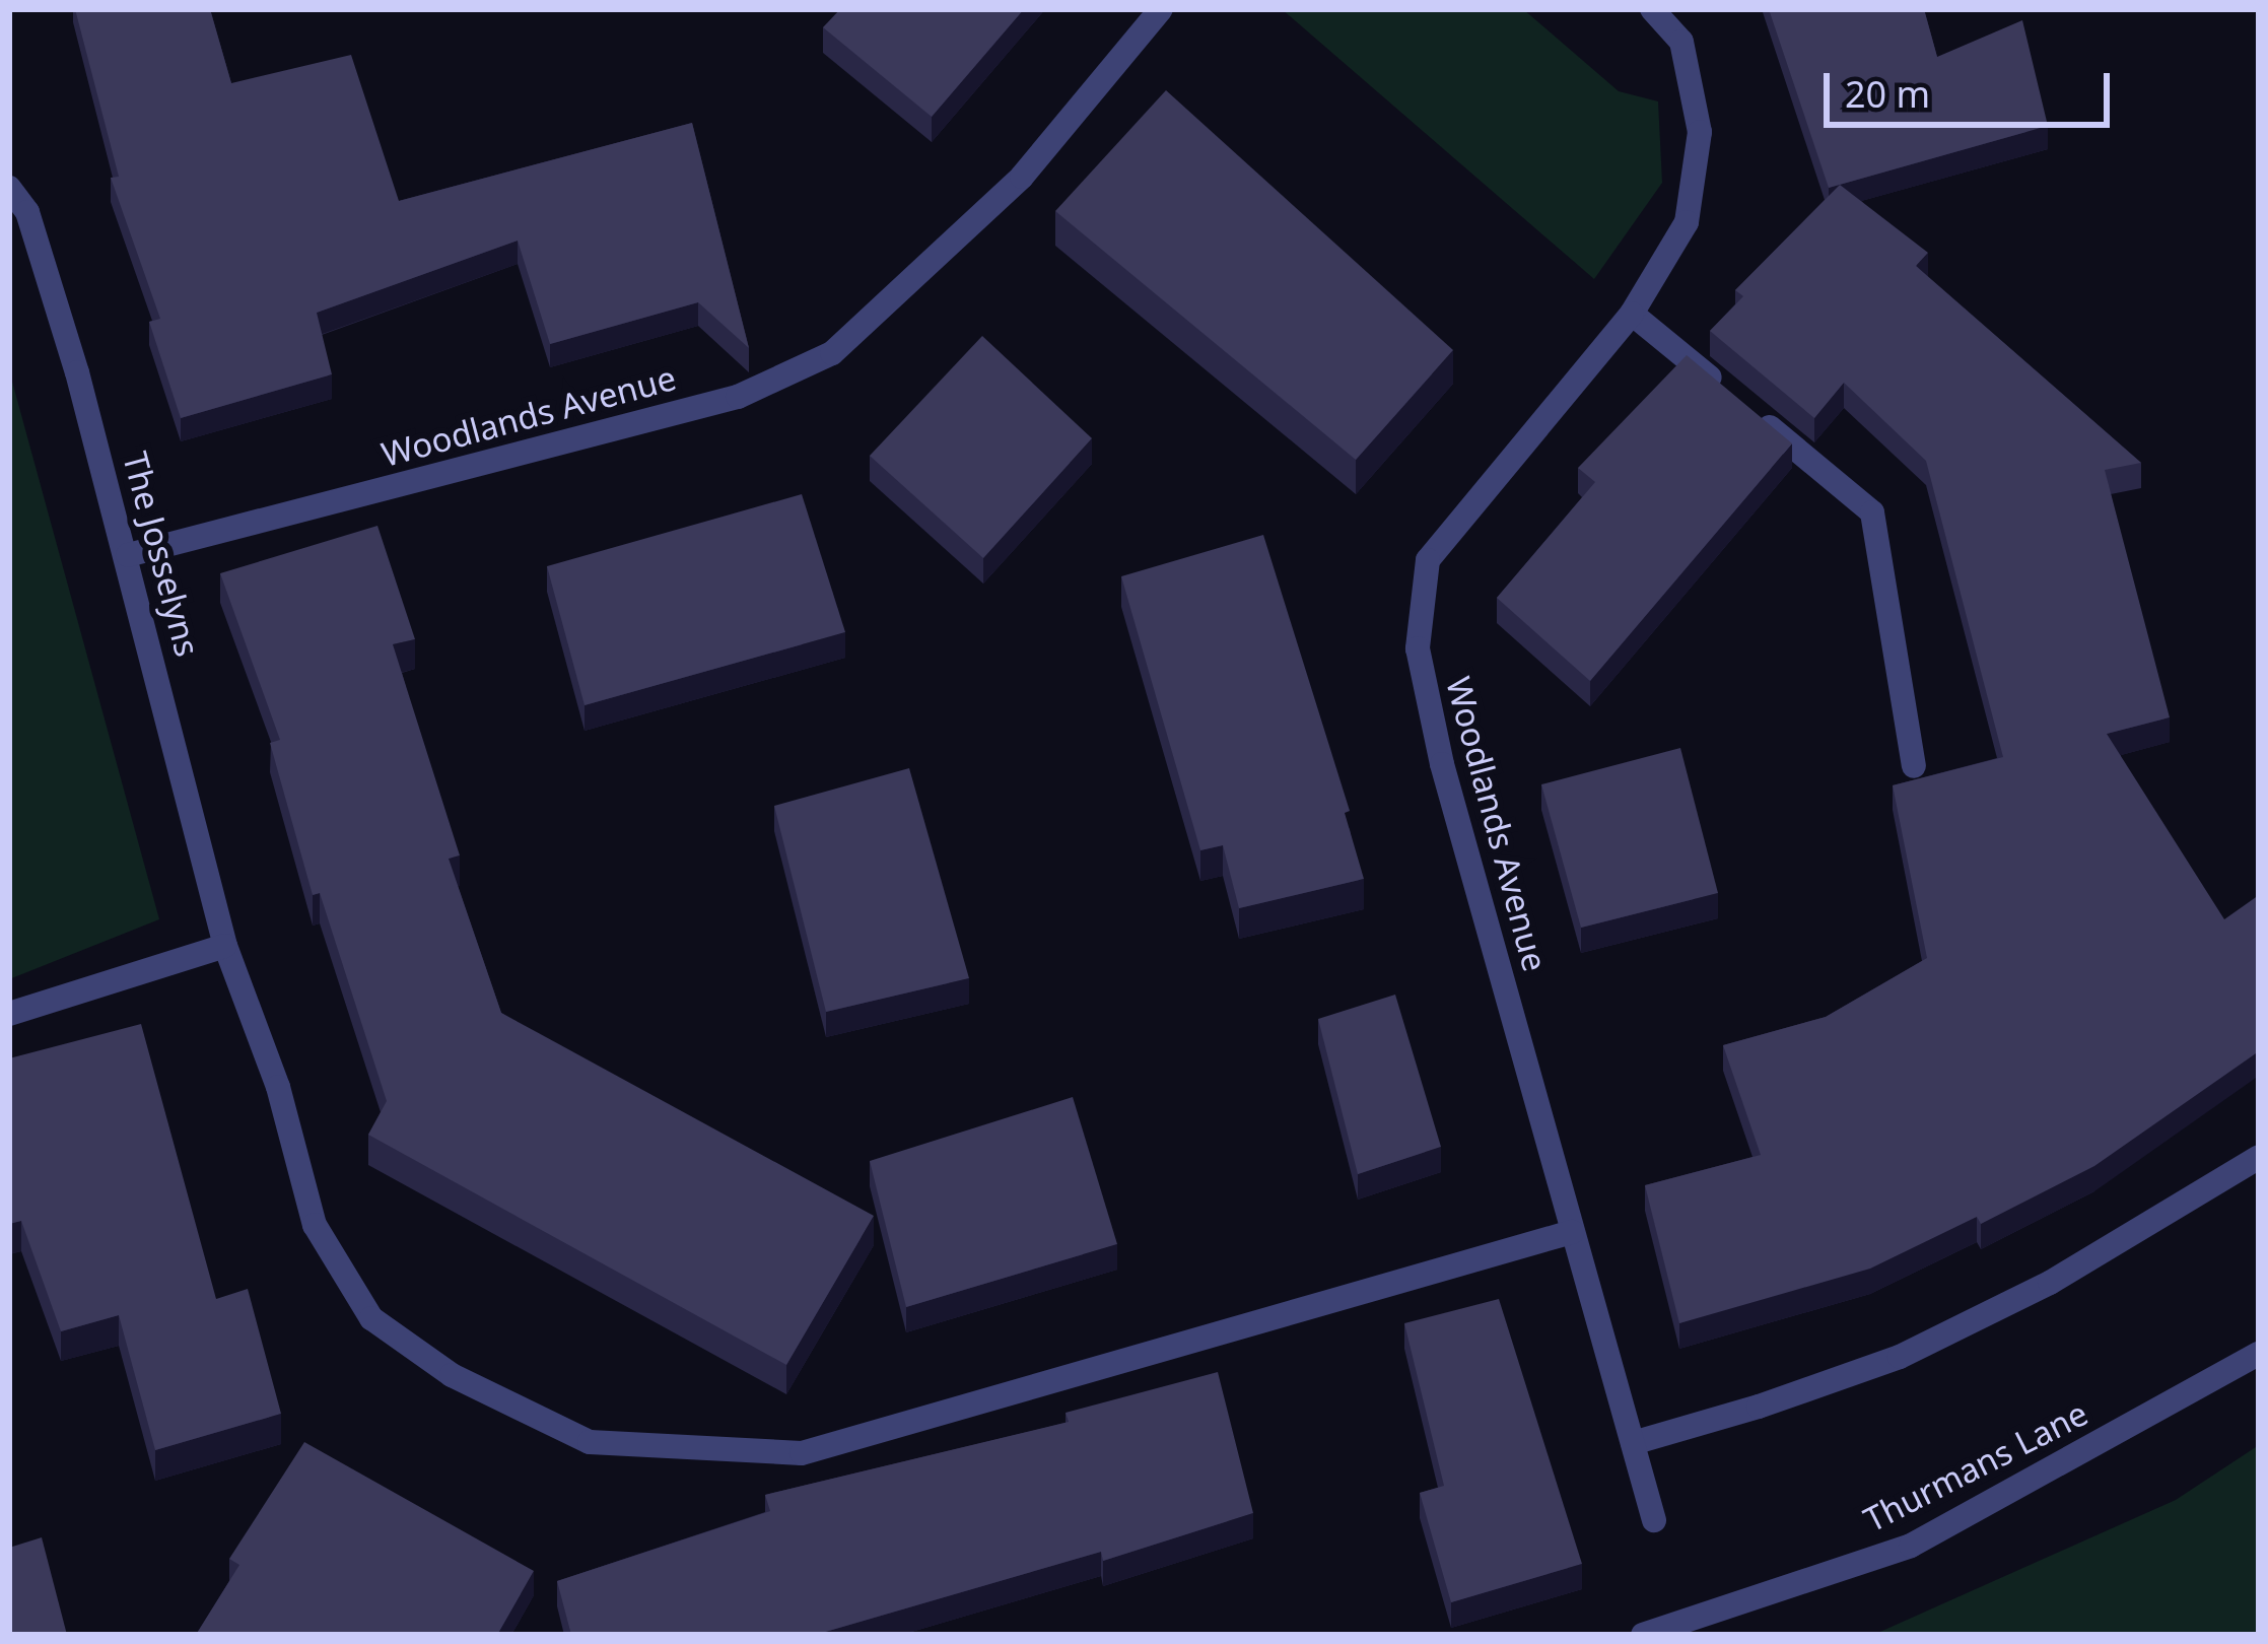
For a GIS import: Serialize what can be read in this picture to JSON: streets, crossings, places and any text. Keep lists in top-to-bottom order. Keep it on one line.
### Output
{"streets":{"street":["Woodlands Avenue","The Josselyns","Thurmans Lane"]},"crossings":[["Woodlands Avenue","The Josselyns"]],"scale_bar":"20 m"}
